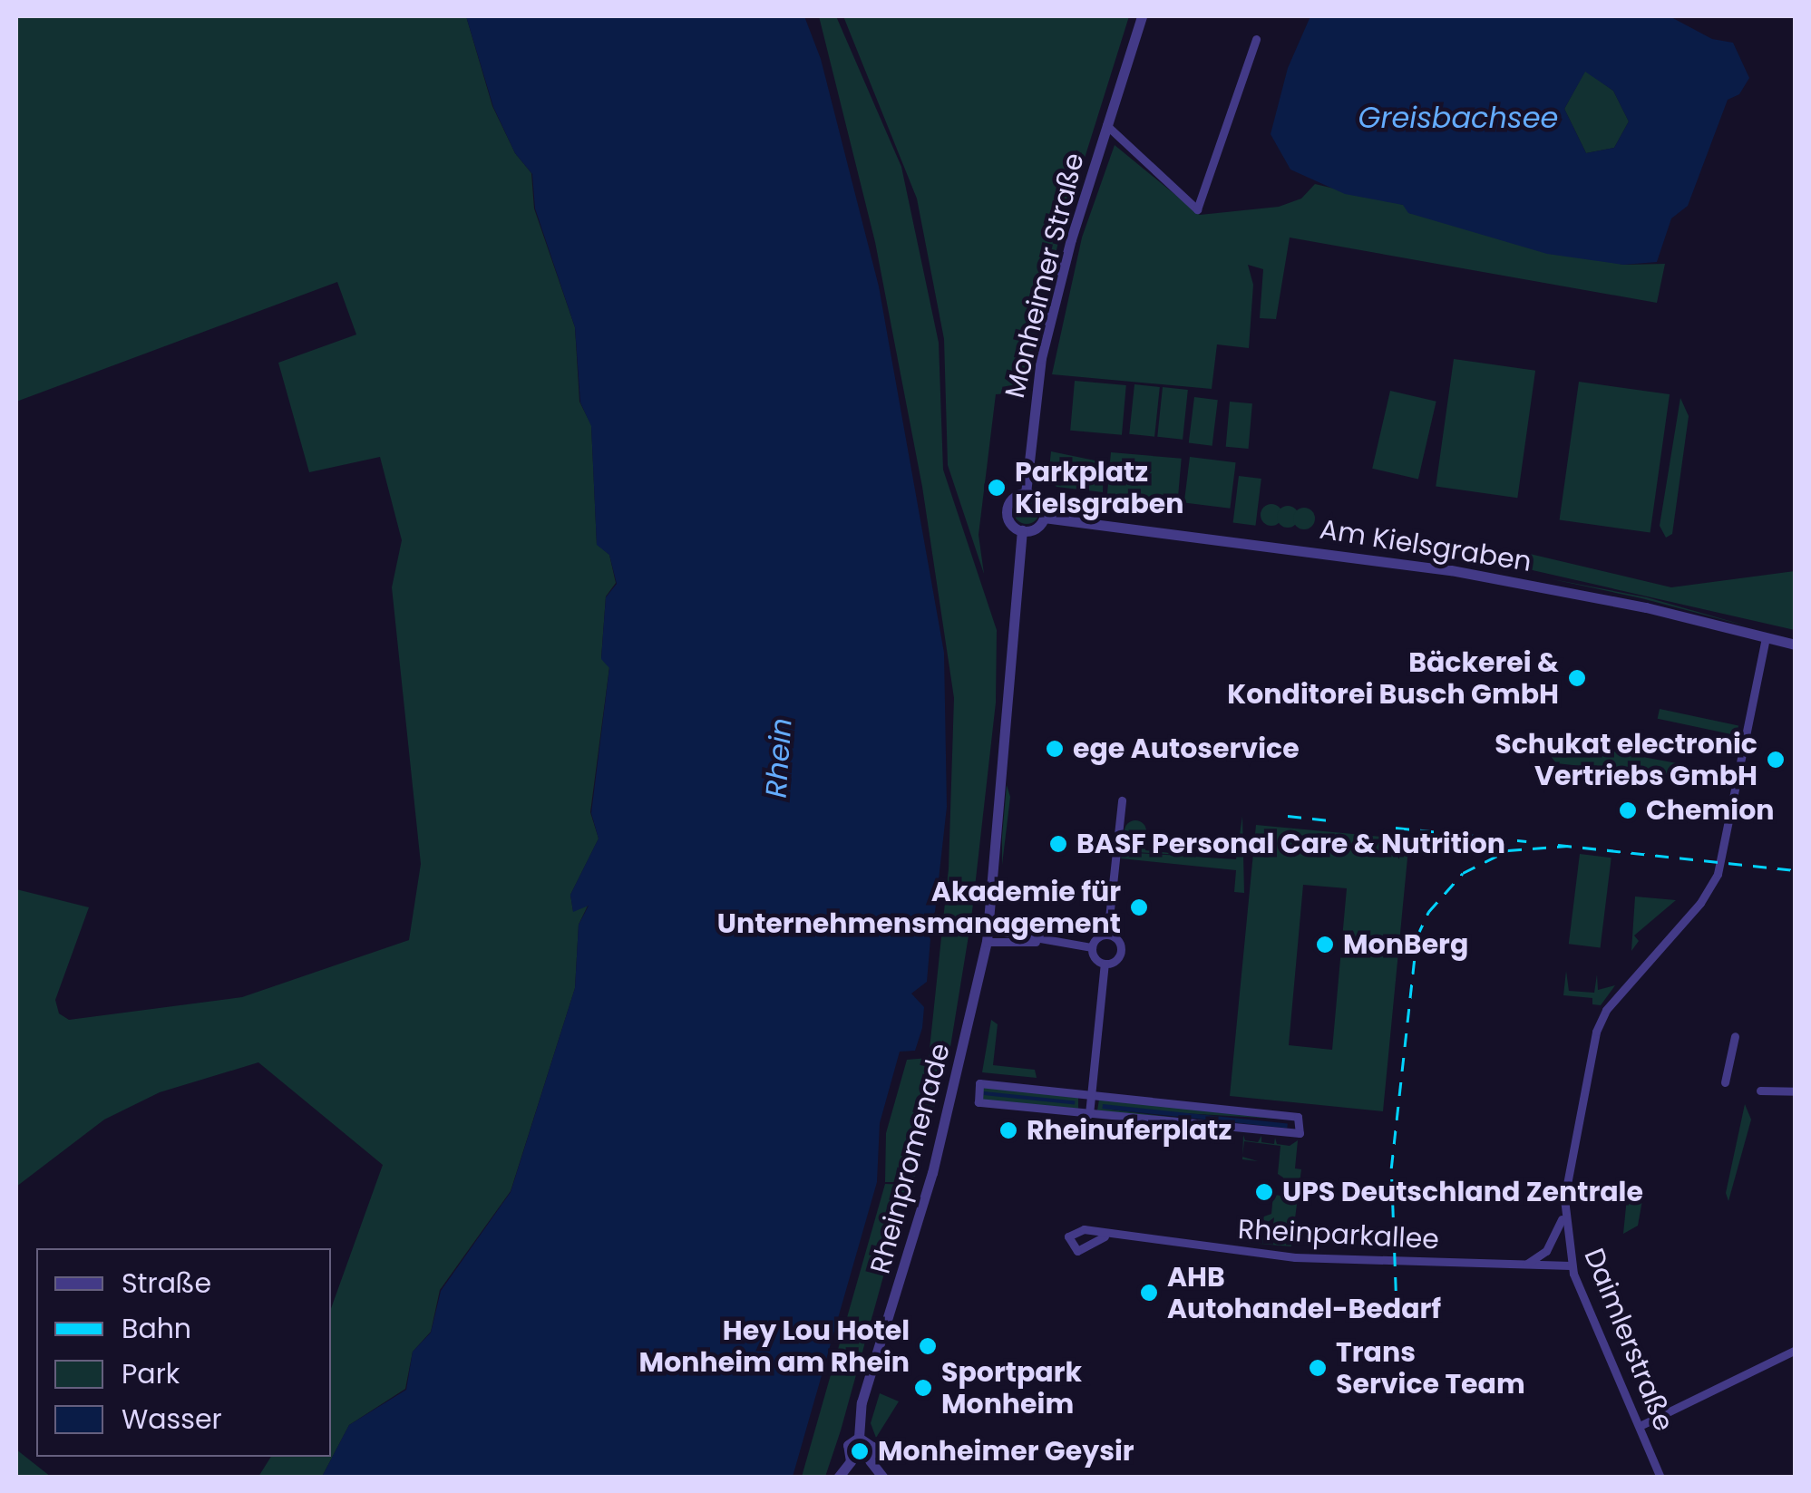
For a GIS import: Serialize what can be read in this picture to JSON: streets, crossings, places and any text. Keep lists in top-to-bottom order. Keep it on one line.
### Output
{"streets":{"street":["Monheimer Straße","Am Kielsgraben","Rheinpromenade","Rheinparkallee","Daimlerstraße"]},"crossings":[["Monheimer Straße","Am Kielsgraben"],["Monheimer Straße","Rheinpromenade"],["Am Kielsgraben","Rheinpromenade"],["Am Kielsgraben","Daimlerstraße"],["Rheinparkallee","Daimlerstraße"]],"water":["Greisbachsee","Rhein"],"places":["Parkplatz Kielsgraben","Bäckerei & Konditorei Busch GmbH","ege Autoservice","Schukat electronic Vertriebs GmbH","Chemion","BASF Personal Care & Nutrition","Akademie für Unternehmensmanagement","MonBerg","Rheinuferplatz","UPS Deutschland Zentrale","AHB Autohandel-Bedarf","Hey Lou Hotel Monheim am Rhein","Trans Service Team","Sportpark Monheim","Monheimer Geysir"],"legend":["Straße","Bahn","Park","Wasser"]}
